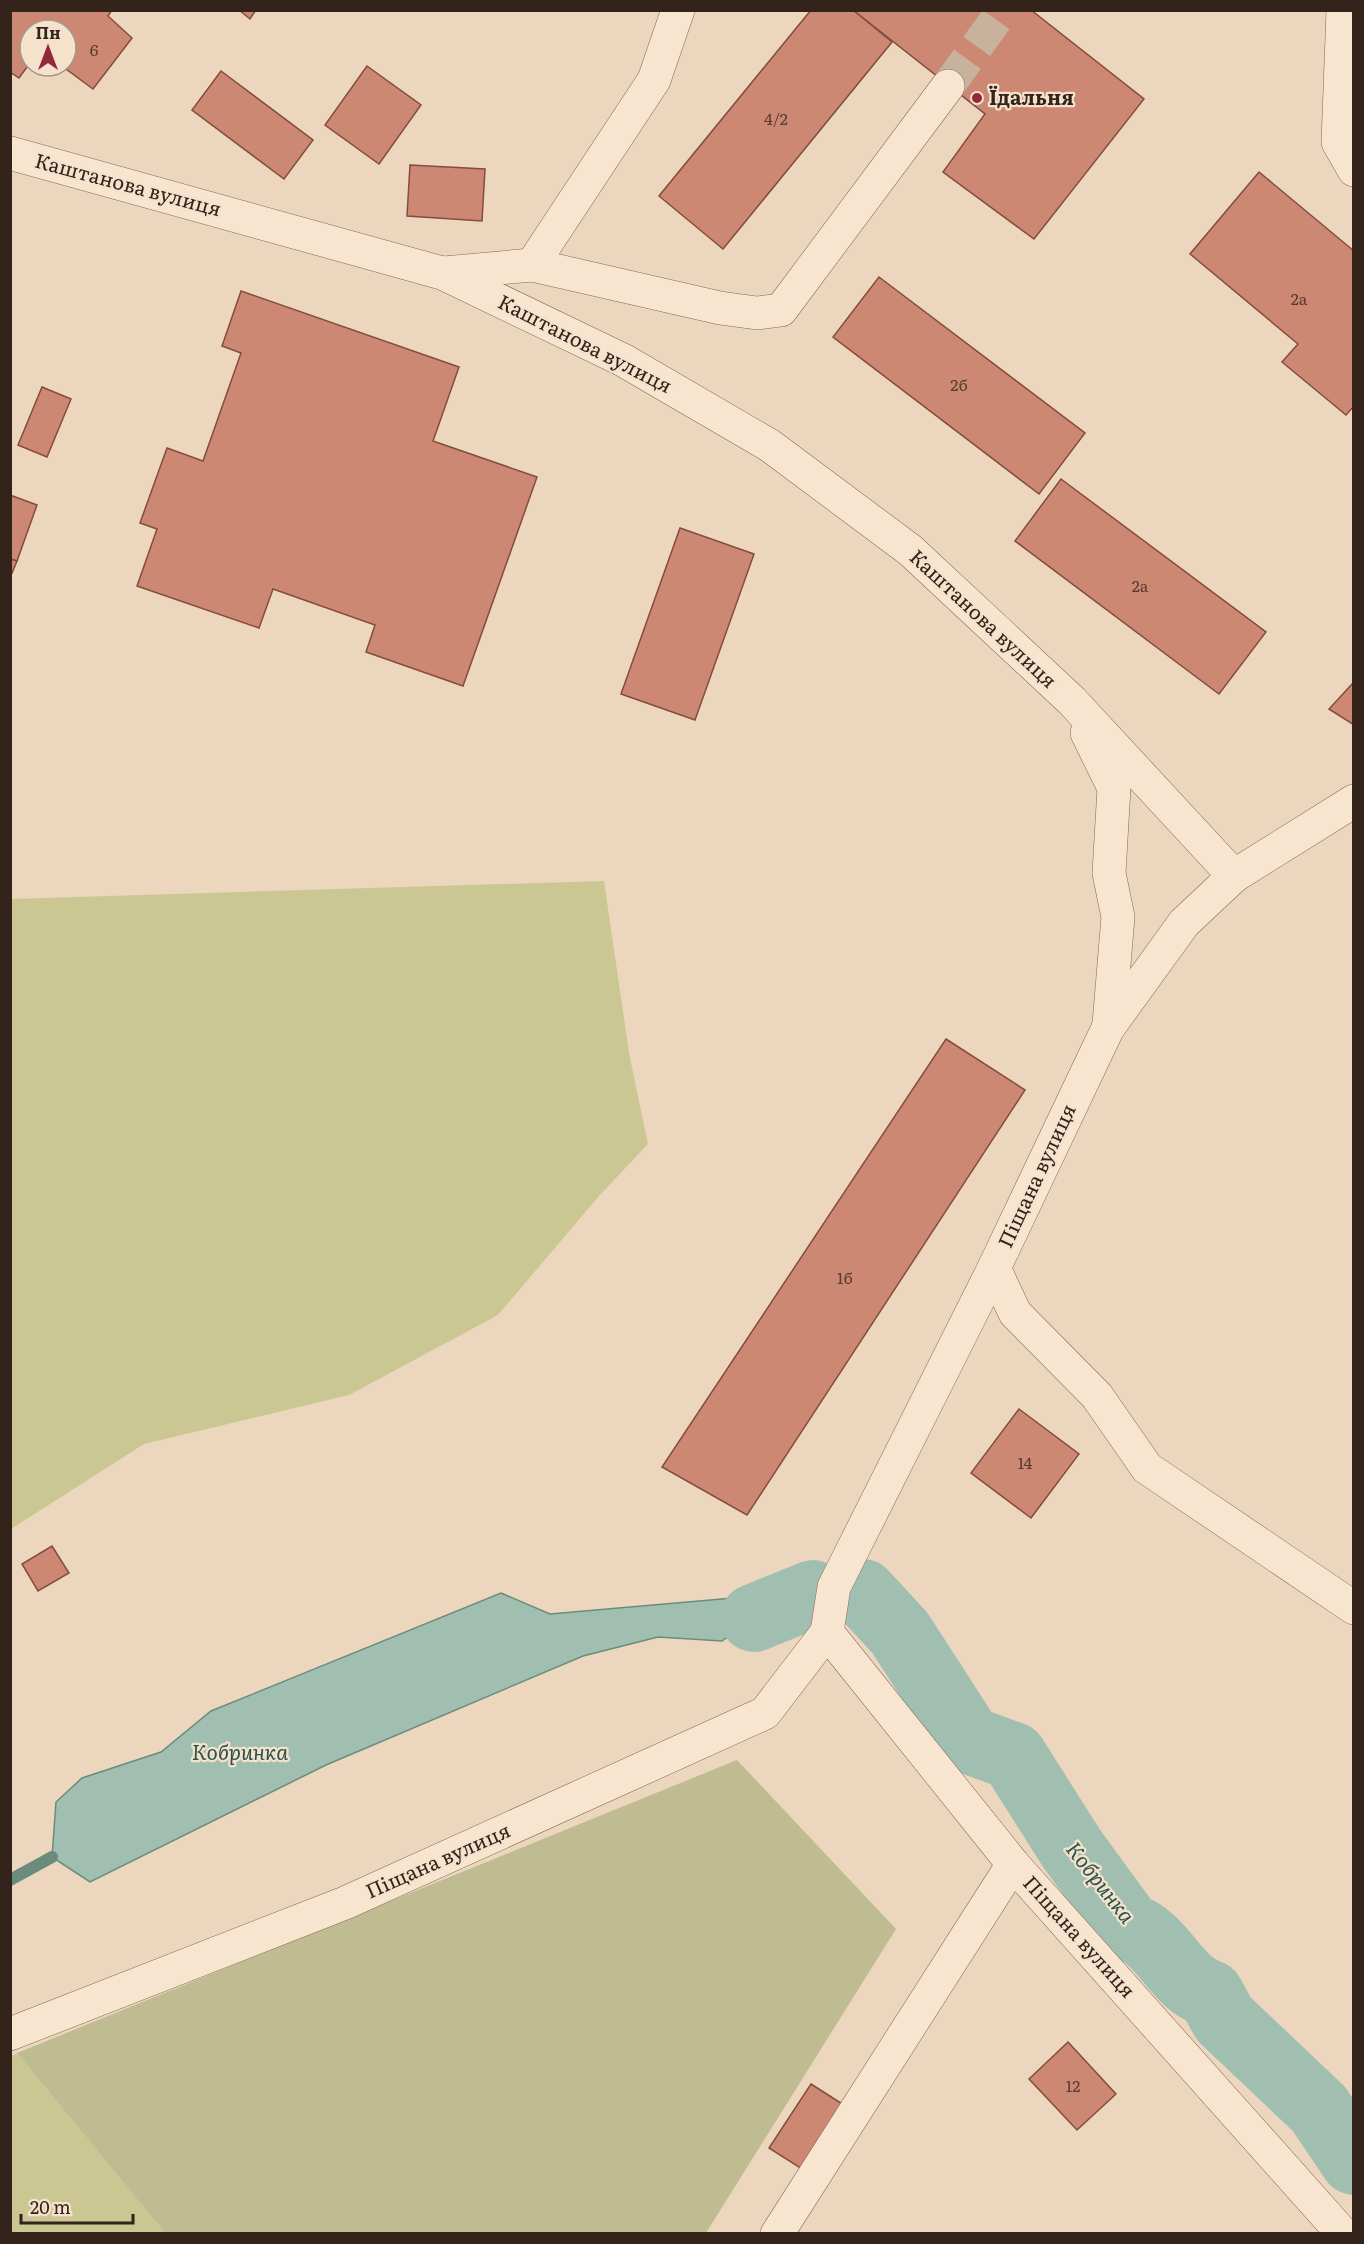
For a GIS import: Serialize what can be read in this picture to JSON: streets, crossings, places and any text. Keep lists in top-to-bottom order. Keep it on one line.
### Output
{"streets":{"street":["Каштанова вулиця","Піщана вулиця"]},"crossings":[["Каштанова вулиця","Піщана вулиця"]],"water":["Кобринка"],"places":["Їдальня"],"house_numbers":["6","4/2","2а","2б","2а","1б","14","12"],"scale_bar":"20 m","north":"top"}
